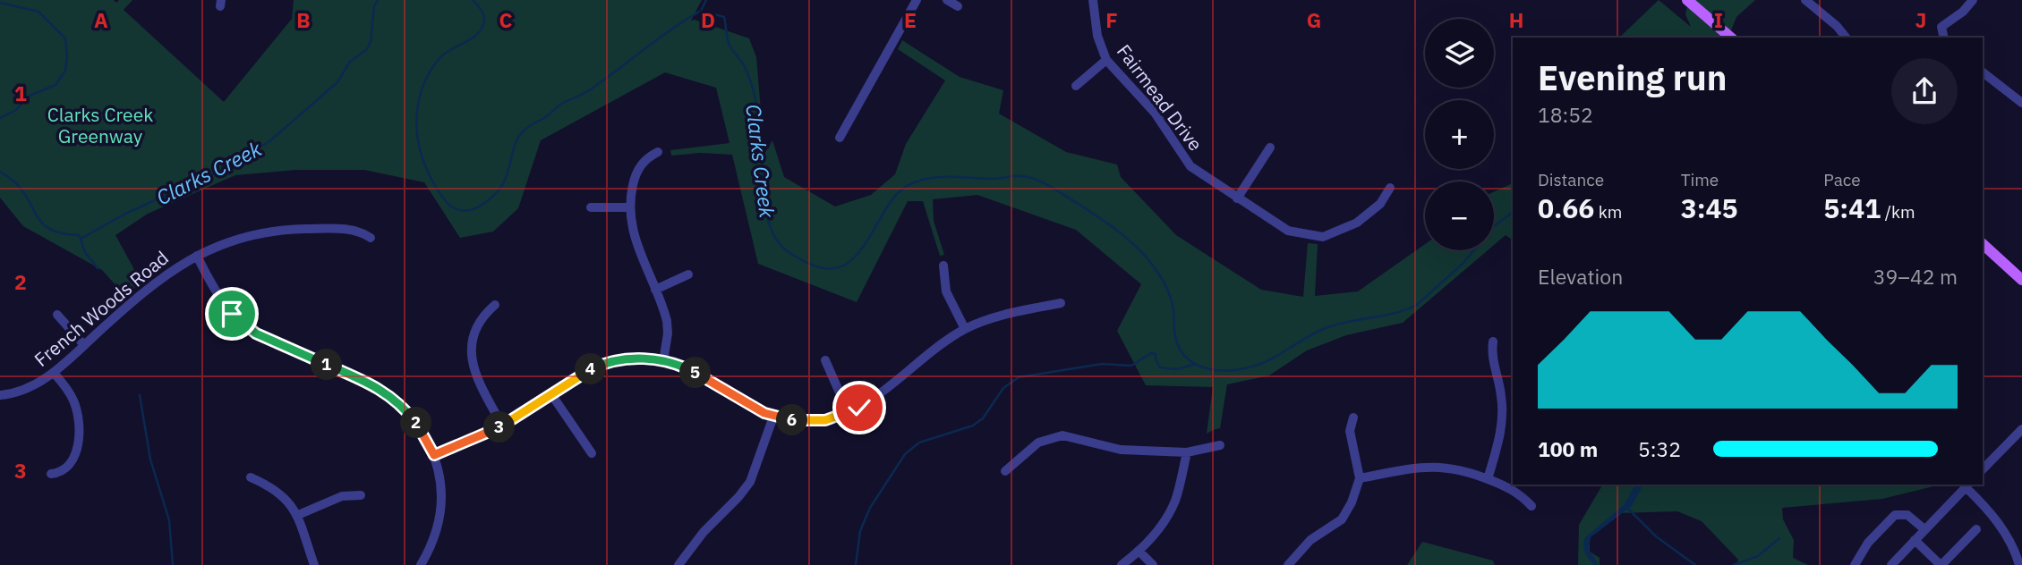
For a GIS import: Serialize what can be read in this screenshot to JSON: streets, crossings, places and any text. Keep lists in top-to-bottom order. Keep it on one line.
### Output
{"streets":{"street":["Fairmead Drive","French Woods Road"]},"water":["Clarks Creek"],"parks":["Clarks Creek Greenway"],"page":{"map_buttons":["+","−"],"heading":["Evening run","18:52"],"stats":[["Distance","0.66 km"],["Time","3:45"],["Pace","5:41 /km"]],"chart":["Elevation","39–42 m"],"pins":["1","4","5","6","2","3"],"list":[{"name":"100 m","note":"5:32"}]},"grid":{"columns":["A","B","C","D","E","F","G","H","I","J"],"rows":["1","2","3"]}}
